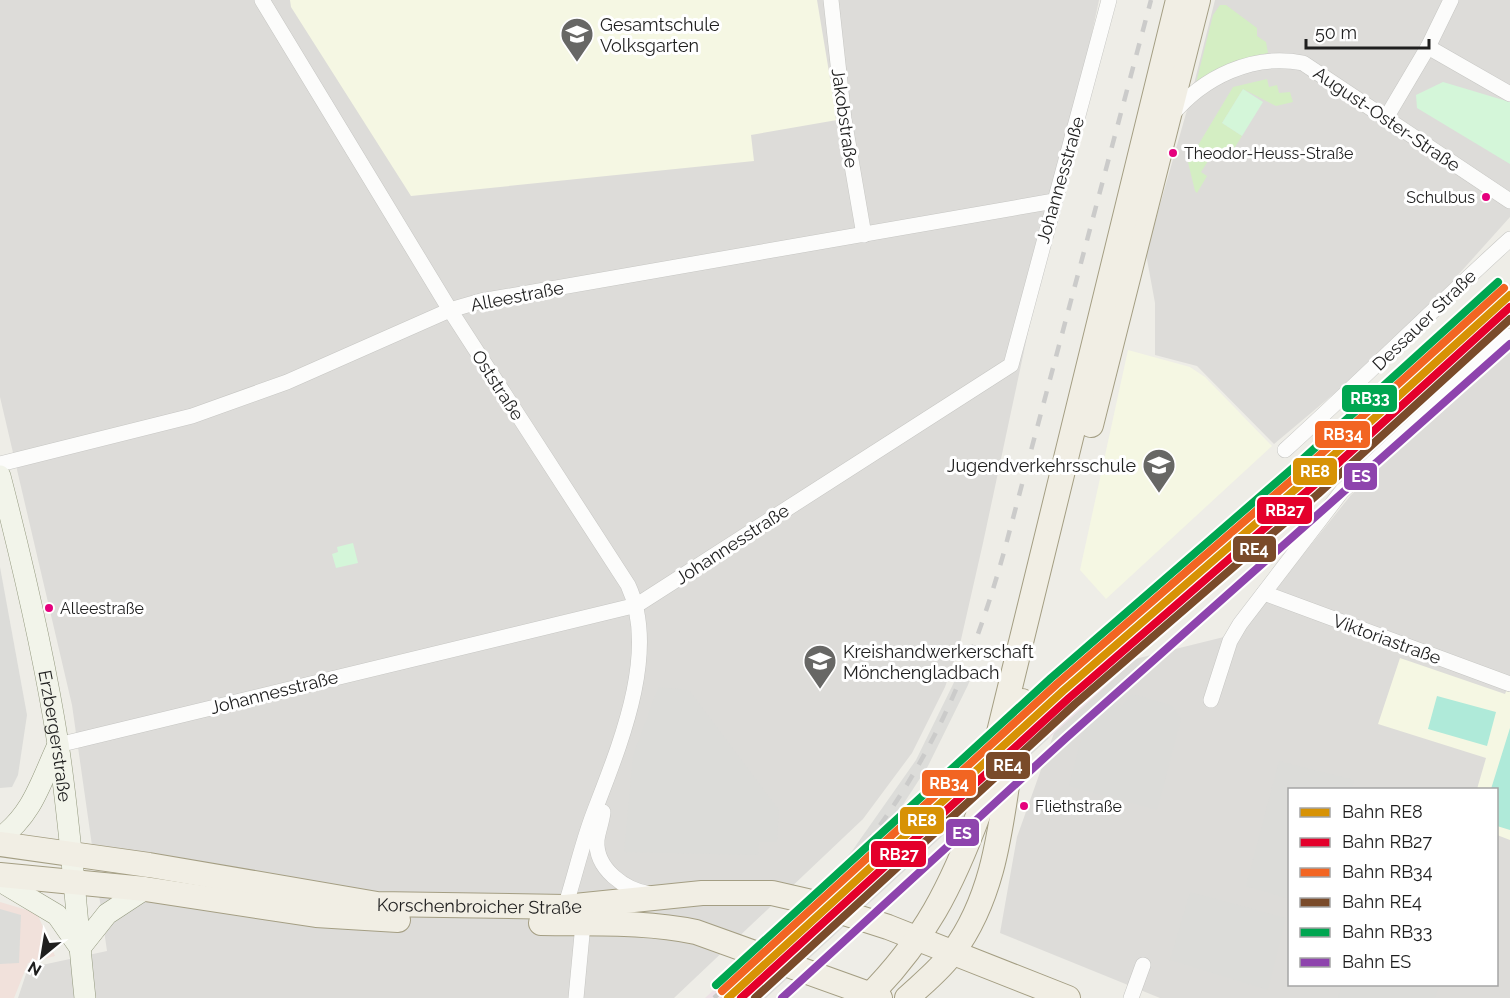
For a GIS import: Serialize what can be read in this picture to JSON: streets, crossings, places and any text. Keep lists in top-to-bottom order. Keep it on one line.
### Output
{"streets":{"main road":["Erzbergerstraße","Korschenbroicher Straße"],"street":["Jakobstraße","August-Oster-Straße","Johannesstraße","Alleestraße","Dessauer Straße","Oststraße","Viktoriastraße"]},"crossings":[["Jakobstraße","Alleestraße"],["Johannesstraße","Alleestraße"],["Johannesstraße","Oststraße"],["Johannesstraße","Erzbergerstraße"],["Alleestraße","Oststraße"],["Oststraße","Korschenbroicher Straße"],["Erzbergerstraße","Korschenbroicher Straße"]],"places":{"school or university":["Gesamtschule Volksgarten","Jugendverkehrsschule","Kreishandwerkerschaft Mönchengladbach"],"other":["Theodor-Heuss-Straße","Schulbus","Alleestraße","Fliethstraße"]},"lines":["rail line RB33","rail line RB34","rail line RE8","rail line RB27","rail line RE4","rail line ES"],"legend":["Bahn RE8","Bahn RB27","Bahn RB34","Bahn RE4","Bahn RB33","Bahn ES"],"scale_bar":"50 m","north":"bottom left"}
